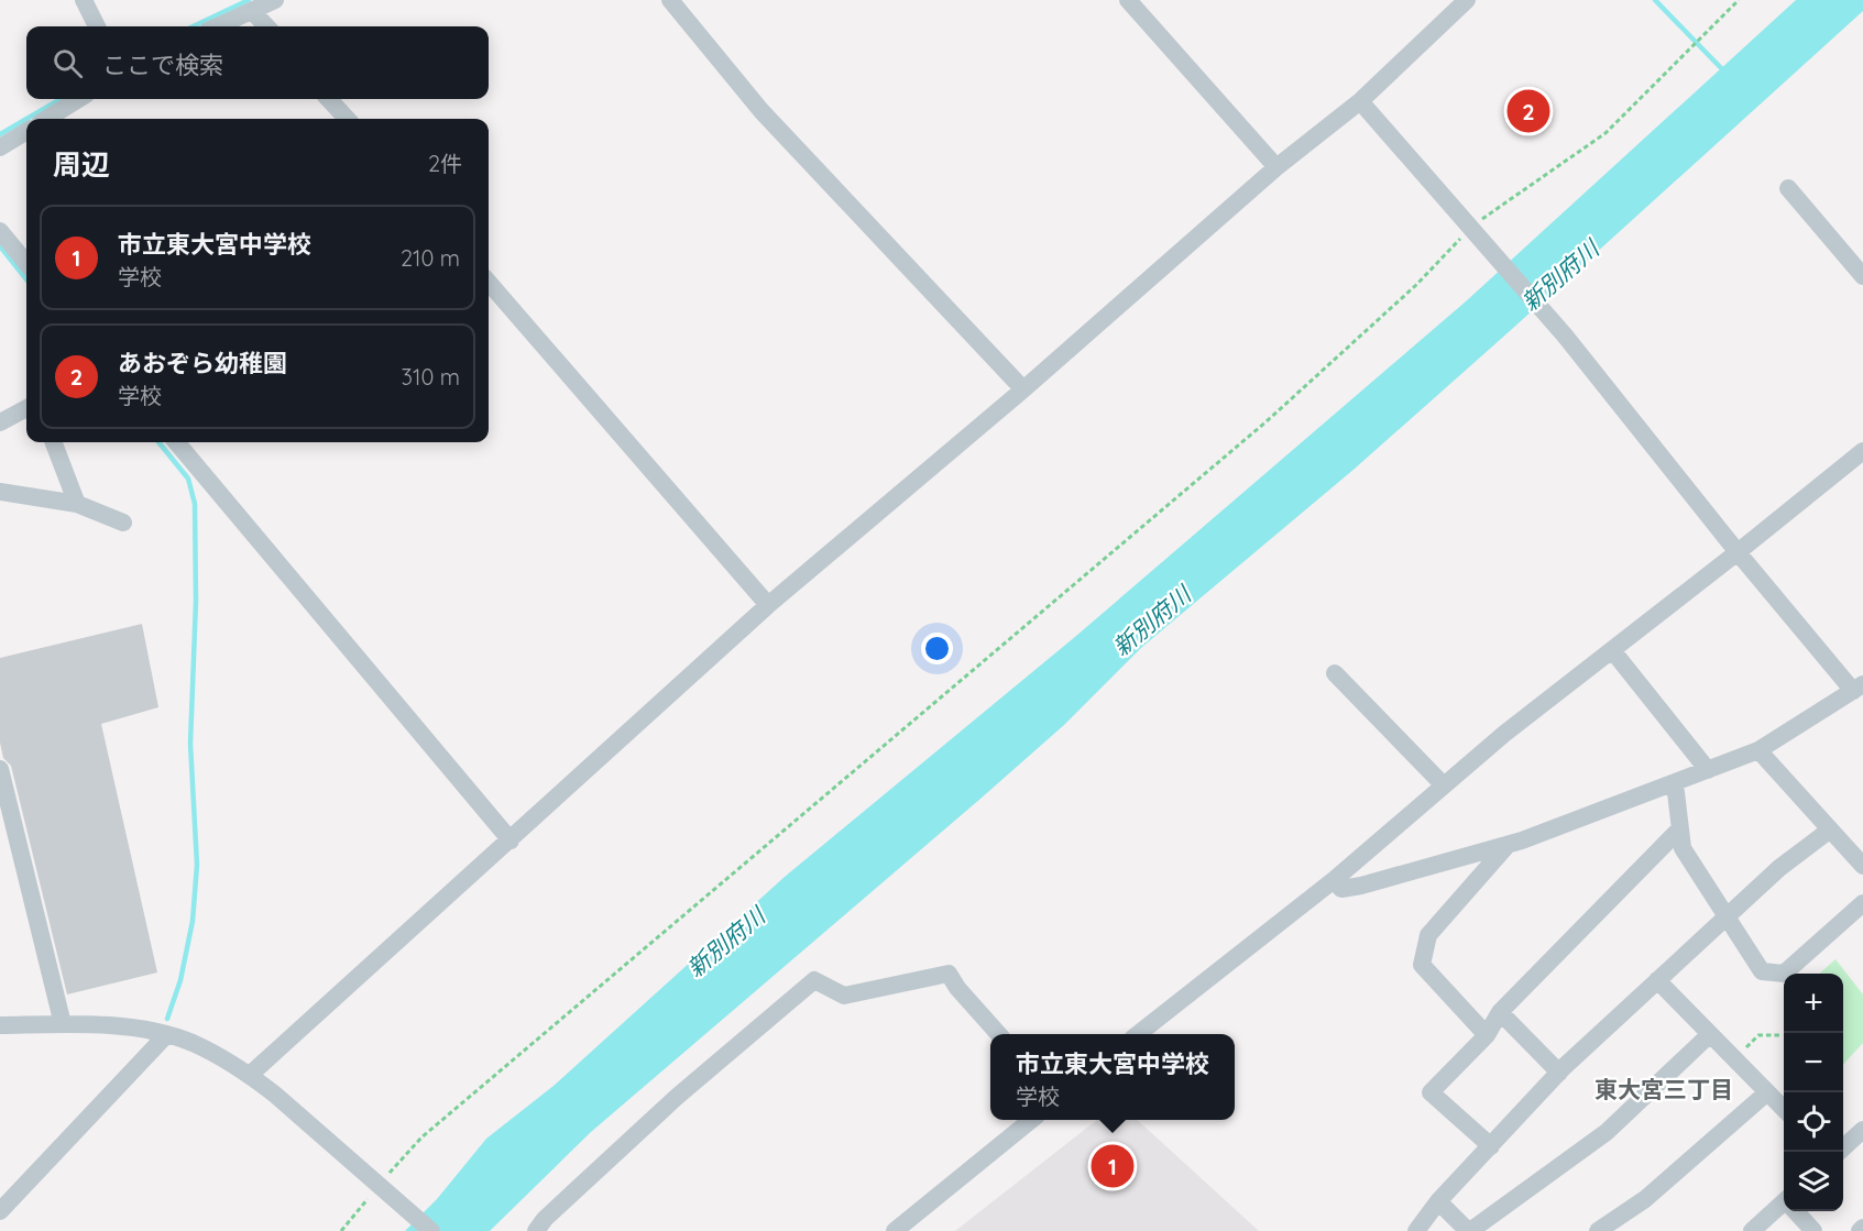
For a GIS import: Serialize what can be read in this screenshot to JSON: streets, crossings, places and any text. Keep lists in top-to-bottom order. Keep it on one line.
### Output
{"districts":["東大宮三丁目"],"water":["新別府川"],"page":{"search":"ここで検索","pins":["2","1"],"heading":["周辺","2件"],"list":[{"mark":"1","name":"市立東大宮中学校","note":"学校","value":"210 m"},{"mark":"2","name":"あおぞら幼稚園","note":"学校","value":"310 m"}],"map_buttons":["+","−"],"popup":["市立東大宮中学校","学校"]}}
